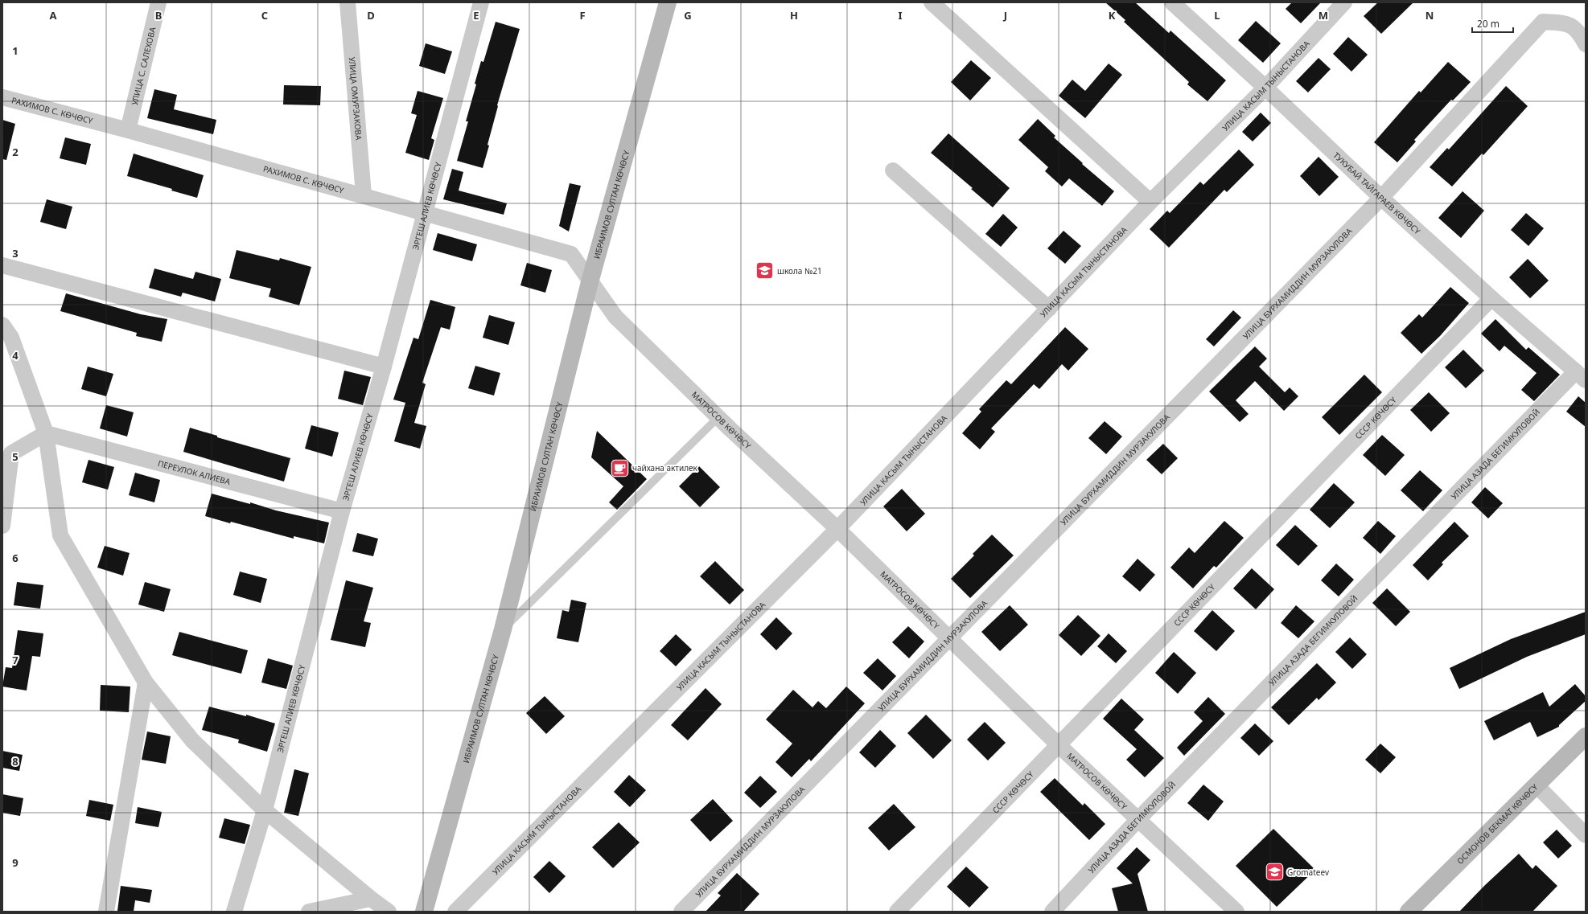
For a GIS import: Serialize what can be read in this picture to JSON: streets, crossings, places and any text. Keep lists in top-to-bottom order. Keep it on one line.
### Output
{"streets":{"main road":["ИБРАИМОВ СУЛТАН КӨЧӨСҮ","ОСМОНОВ БЕКМАТ КӨЧӨСҮ"],"street":["УЛИЦА С. САЛЕХОВА","УЛИЦА КАСЫМ ТЫНЫСТАНОВА","УЛИЦА ОМУРЗАКОВА","РАХИМОВ С. КӨЧӨСҮ","ТУКУБАЙ ТАЙГАРАЕВ КӨЧӨСҮ","ЭРГЕШ АЛИЕВ КӨЧӨСҮ","УЛИЦА БУРХАМИДДИН МУРЗАКУЛОВА","СССР КӨЧӨСҮ","МАТРОСОВ КӨЧӨСҮ","УЛИЦА АЗАДА БЕГИМКУЛОВОЙ","ПЕРЕУЛОК АЛИЕВА"]},"crossings":[["УЛИЦА С. САЛЕХОВА","РАХИМОВ С. КӨЧӨСҮ"],["УЛИЦА КАСЫМ ТЫНЫСТАНОВА","ТУКУБАЙ ТАЙГАРАЕВ КӨЧӨСҮ"],["УЛИЦА КАСЫМ ТЫНЫСТАНОВА","МАТРОСОВ КӨЧӨСҮ"],["УЛИЦА ОМУРЗАКОВА","РАХИМОВ С. КӨЧӨСҮ"],["РАХИМОВ С. КӨЧӨСҮ","ИБРАИМОВ СУЛТАН КӨЧӨСҮ"],["РАХИМОВ С. КӨЧӨСҮ","ЭРГЕШ АЛИЕВ КӨЧӨСҮ"],["РАХИМОВ С. КӨЧӨСҮ","МАТРОСОВ КӨЧӨСҮ"],["ТУКУБАЙ ТАЙГАРАЕВ КӨЧӨСҮ","УЛИЦА БУРХАМИДДИН МУРЗАКУЛОВА"],["ТУКУБАЙ ТАЙГАРАЕВ КӨЧӨСҮ","СССР КӨЧӨСҮ"],["ТУКУБАЙ ТАЙГАРАЕВ КӨЧӨСҮ","УЛИЦА АЗАДА БЕГИМКУЛОВОЙ"],["ИБРАИМОВ СУЛТАН КӨЧӨСҮ","МАТРОСОВ КӨЧӨСҮ"],["ЭРГЕШ АЛИЕВ КӨЧӨСҮ","ПЕРЕУЛОК АЛИЕВА"],["УЛИЦА БУРХАМИДДИН МУРЗАКУЛОВА","МАТРОСОВ КӨЧӨСҮ"],["СССР КӨЧӨСҮ","МАТРОСОВ КӨЧӨСҮ"],["МАТРОСОВ КӨЧӨСҮ","УЛИЦА АЗАДА БЕГИМКУЛОВОЙ"]],"places":{"school or university":["школа №21","Gromateev"],"cafe":["чайхана актилек"]},"scale_bar":"20 m","grid":{"columns":["A","B","C","D","E","F","G","H","I","J","K","L","M","N"],"rows":["1","2","3","4","5","6","7","8","9"]}}
